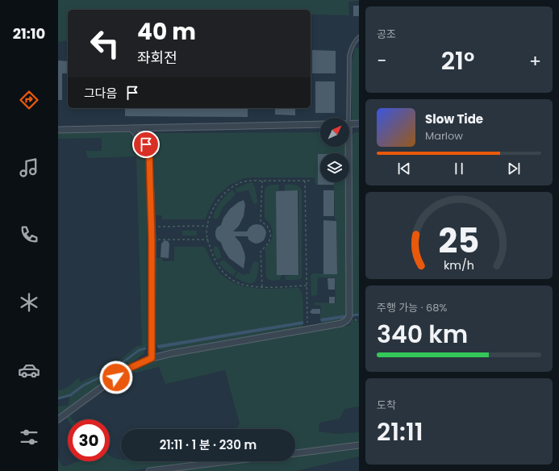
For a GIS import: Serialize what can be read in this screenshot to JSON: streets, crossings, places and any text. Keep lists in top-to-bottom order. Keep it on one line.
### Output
{"north":"top right","page":{"tabs":"21:10","tile":["공조",["주행 가능 · 68%","340 km"],["도착","21:11"]],"turn":["40 m","좌회전"],"heat":["−","21°","+"],"then":"그다음","song":["Slow Tide","Marlow"],"limit":"30","trip":"21:11 · 1 분 · 230 m","gauge":["25","km/h"]}}
